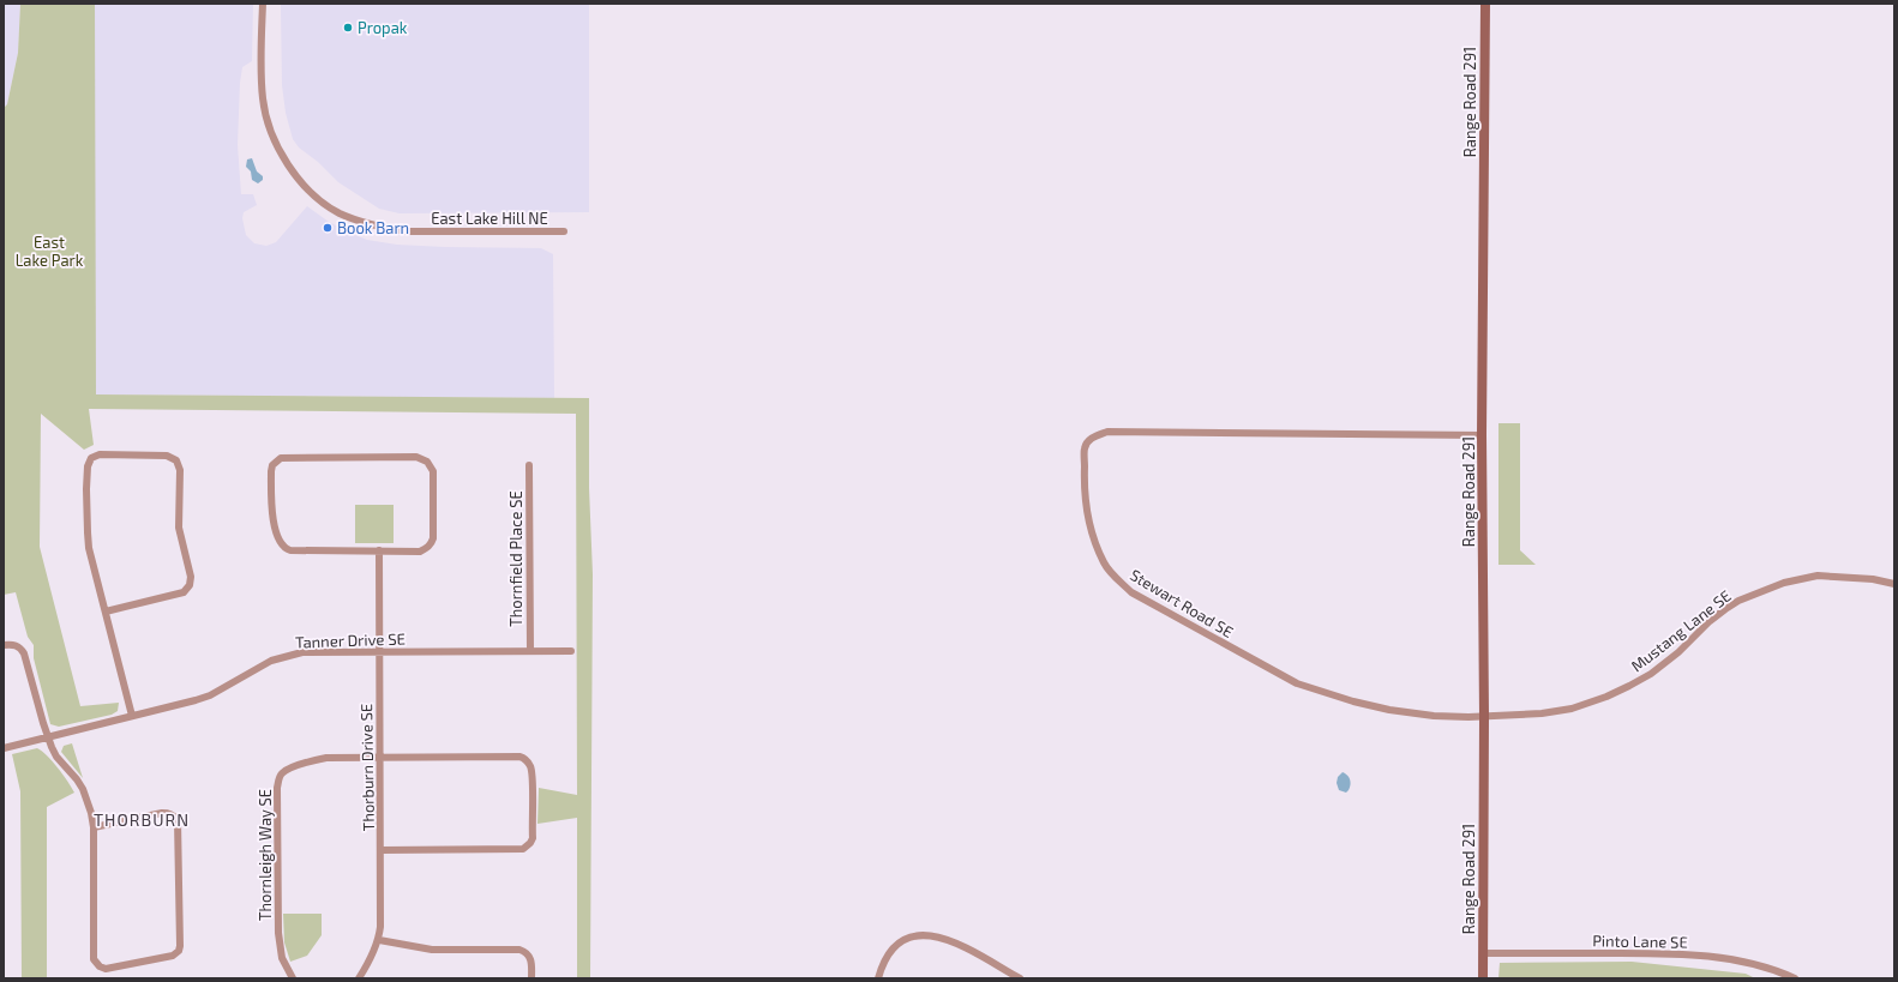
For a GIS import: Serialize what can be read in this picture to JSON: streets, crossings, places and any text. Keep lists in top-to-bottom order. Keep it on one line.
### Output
{"streets":{"street":["Range Road 291","East Lake Hill NE","Thornfield Place SE","Stewart Road SE","Mustang Lane SE","Tanner Drive SE","Thorburn Drive SE","Thornleigh Way SE","Pinto Lane SE"]},"crossings":[["Range Road 291","Stewart Road SE"],["Range Road 291","Mustang Lane SE"],["Range Road 291","Pinto Lane SE"],["Thornfield Place SE","Tanner Drive SE"],["Stewart Road SE","Mustang Lane SE"],["Tanner Drive SE","Thorburn Drive SE"],["Thorburn Drive SE","Thornleigh Way SE"]],"districts":["THORBURN"],"parks":["East Lake Park"],"places":["Propak","Book Barn"]}
